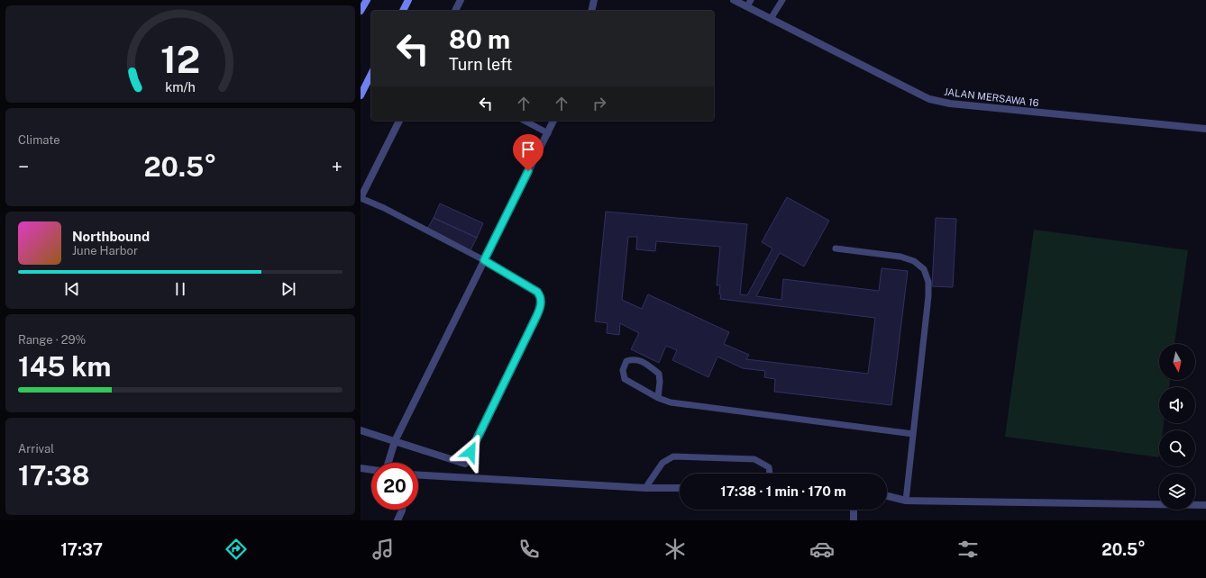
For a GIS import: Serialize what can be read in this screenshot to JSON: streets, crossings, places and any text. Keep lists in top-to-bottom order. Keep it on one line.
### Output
{"streets":{"street":["JALAN MERSAWA 16"]},"north":"bottom","page":{"turn":["80 m","Turn left"],"tile":["Climate",["Range · 29%","145 km"],["Arrival","17:38"]],"heat":["−","20.5°","+"],"song":["Northbound","June Harbor"],"limit":"20","trip":"17:38 · 1 min · 170 m","tabs":["17:37","20.5°"],"gauge":["12","km/h"]}}
